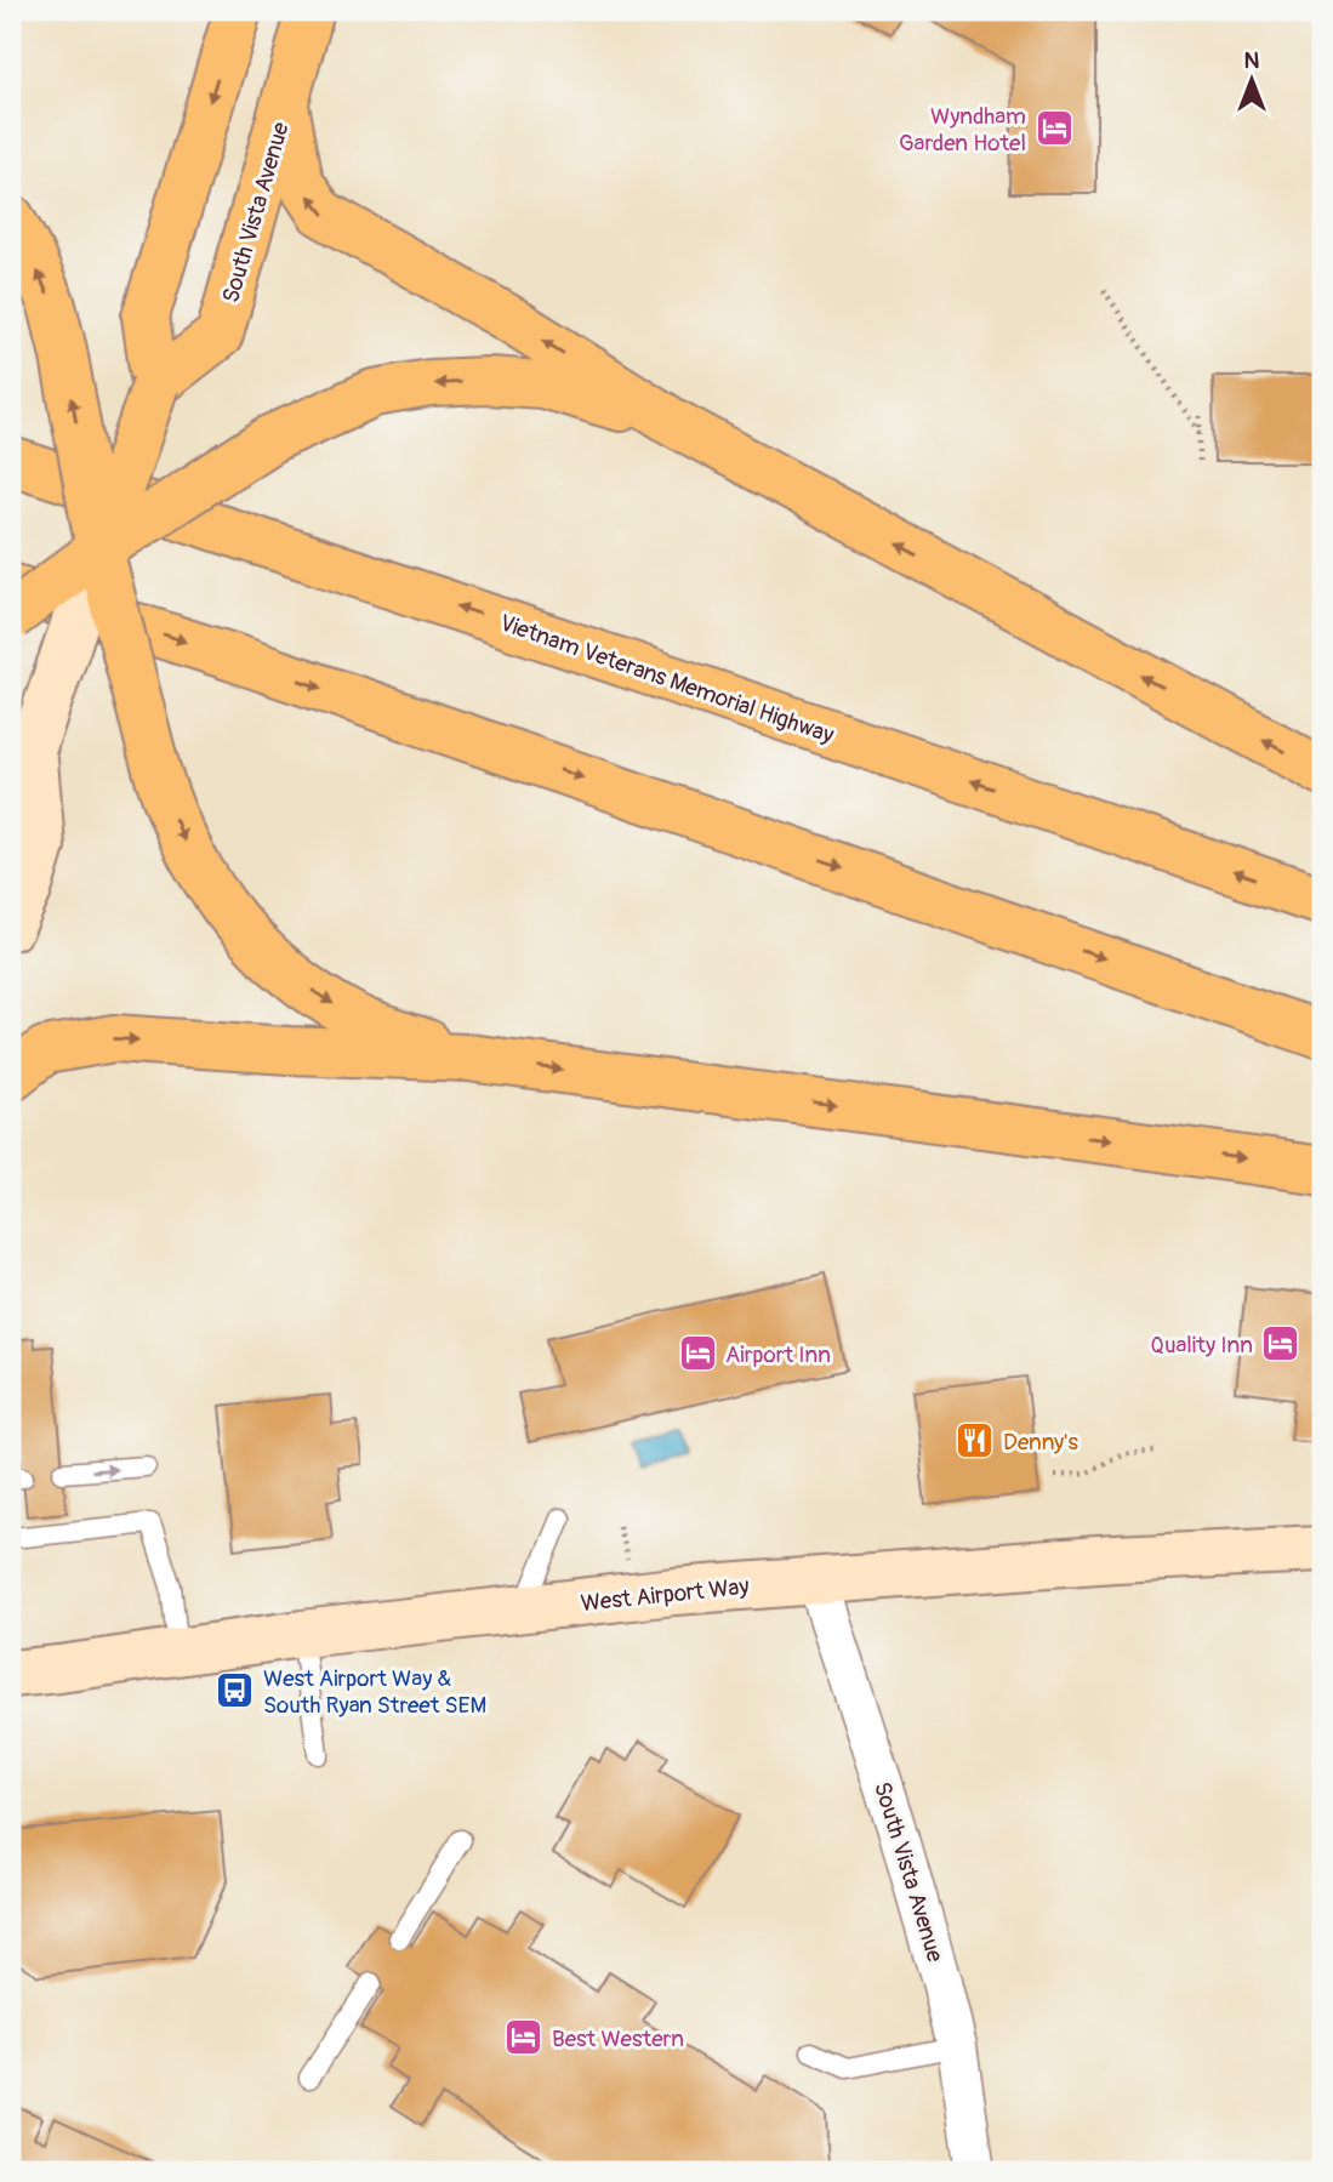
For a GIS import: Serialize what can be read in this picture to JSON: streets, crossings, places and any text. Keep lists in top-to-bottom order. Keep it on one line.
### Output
{"streets":{"main road":["South Vista Avenue","Vietnam Veterans Memorial Highway"],"street":["West Airport Way"]},"crossings":[["South Vista Avenue","West Airport Way"]],"places":{"hotel":["Wyndham Garden Hotel","Quality Inn","Airport Inn","Best Western"],"restaurant":["Denny's"],"bus stop":["West Airport Way & South Ryan Street SEM"]},"north":"top"}
